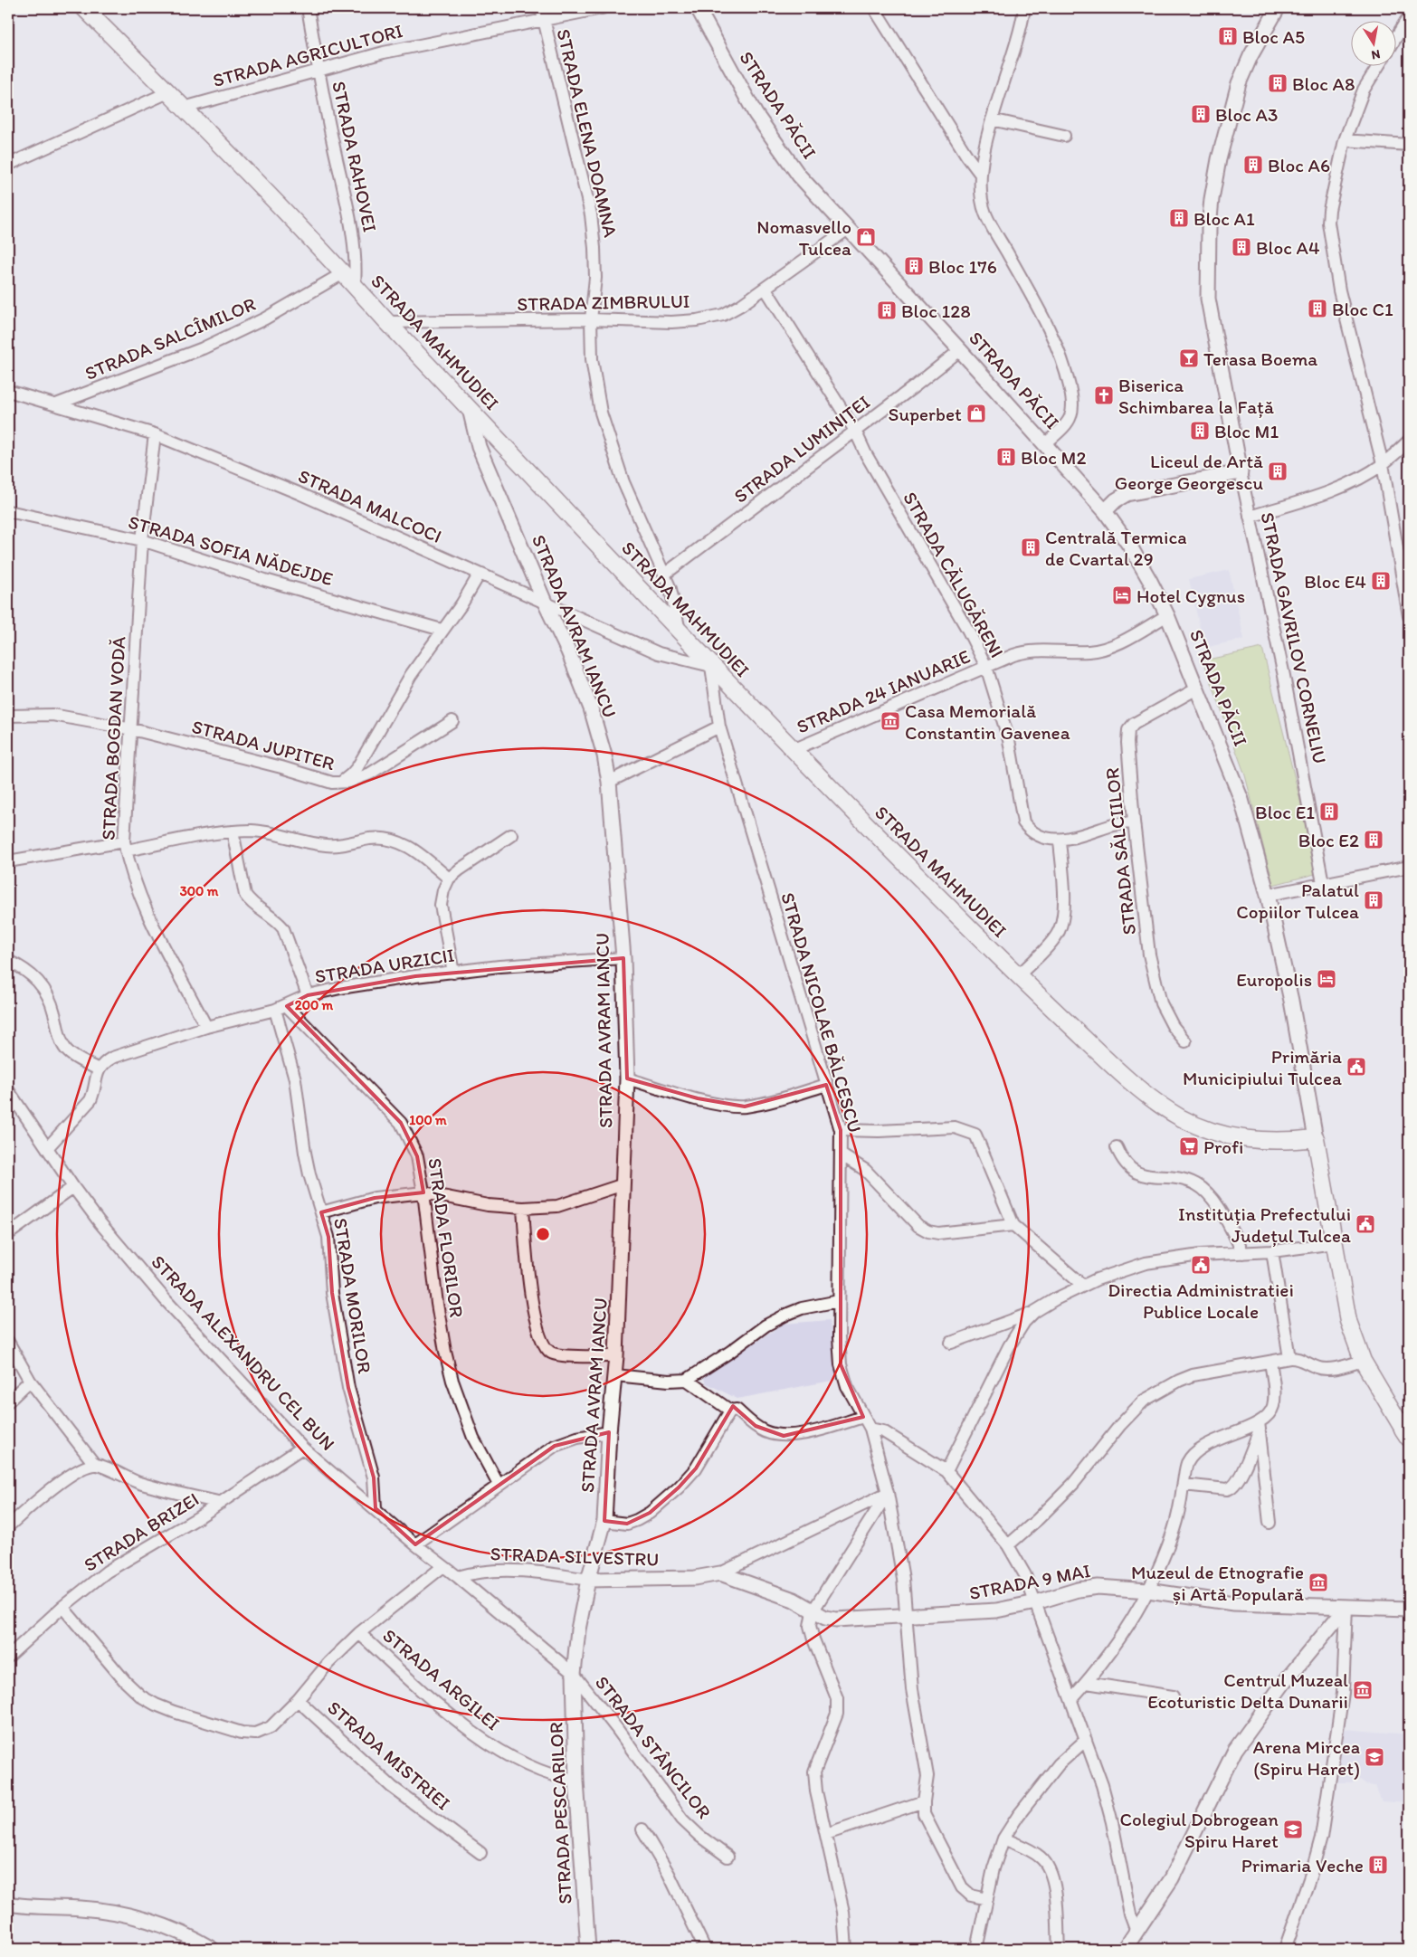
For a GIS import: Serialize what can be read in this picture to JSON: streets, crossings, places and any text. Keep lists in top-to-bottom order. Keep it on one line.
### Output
{"streets":{"main road":["STRADA PĂCII","STRADA MAHMUDIEI"],"street":["STRADA AGRICULTORI","STRADA ELENA DOAMNA","STRADA RAHOVEI","STRADA ZIMBRULUI","STRADA SALCÎMILOR","STRADA LUMINIȚEI","STRADA MALCOCI","STRADA SOFIA NĂDEJDE","STRADA CĂLUGĂRENI","STRADA AVRAM IANCU","STRADA GAVRILOV CORNELIU","STRADA 24 IANUARIE","STRADA BOGDAN VODĂ","STRADA JUPITER","STRADA SĂLCIILOR","STRADA URZICII","STRADA NICOLAE BĂLCESCU","STRADA FLORILOR","STRADA MORILOR","STRADA ALEXANDRU CEL BUN","STRADA BRIZEI","STRADA SILVESTRU","STRADA 9 MAI","STRADA ARGILEI","STRADA STÂNCILOR","STRADA MISTRIEI","STRADA PESCARILOR"]},"crossings":[["STRADA AGRICULTORI","STRADA ELENA DOAMNA"],["STRADA AGRICULTORI","STRADA RAHOVEI"],["STRADA AGRICULTORI","STRADA MAHMUDIEI"],["STRADA PĂCII","STRADA ZIMBRULUI"],["STRADA PĂCII","STRADA MAHMUDIEI"],["STRADA PĂCII","STRADA LUMINIȚEI"],["STRADA PĂCII","STRADA 24 IANUARIE"],["STRADA PĂCII","STRADA SĂLCIILOR"],["STRADA ELENA DOAMNA","STRADA ZIMBRULUI"],["STRADA ELENA DOAMNA","STRADA MAHMUDIEI"],["STRADA ELENA DOAMNA","STRADA LUMINIȚEI"],["STRADA RAHOVEI","STRADA MAHMUDIEI"],["STRADA ZIMBRULUI","STRADA MAHMUDIEI"],["STRADA ZIMBRULUI","STRADA CĂLUGĂRENI"],["STRADA SALCÎMILOR","STRADA MAHMUDIEI"],["STRADA SALCÎMILOR","STRADA MALCOCI"],["STRADA MAHMUDIEI","STRADA MALCOCI"],["STRADA MAHMUDIEI","STRADA AVRAM IANCU"],["STRADA MAHMUDIEI","STRADA 24 IANUARIE"],["STRADA MAHMUDIEI","STRADA NICOLAE BĂLCESCU"],["STRADA LUMINIȚEI","STRADA CĂLUGĂRENI"],["STRADA MALCOCI","STRADA AVRAM IANCU"],["STRADA MALCOCI","STRADA BOGDAN VODĂ"],["STRADA MALCOCI","STRADA JUPITER"],["STRADA MALCOCI","STRADA NICOLAE BĂLCESCU"],["STRADA SOFIA NĂDEJDE","STRADA BOGDAN VODĂ"],["STRADA SOFIA NĂDEJDE","STRADA JUPITER"],["STRADA CĂLUGĂRENI","STRADA 24 IANUARIE"],["STRADA AVRAM IANCU","STRADA URZICII"],["STRADA AVRAM IANCU","STRADA ALEXANDRU CEL BUN"],["STRADA AVRAM IANCU","STRADA SILVESTRU"],["STRADA AVRAM IANCU","STRADA STÂNCILOR"],["STRADA AVRAM IANCU","STRADA PESCARILOR"],["STRADA BOGDAN VODĂ","STRADA JUPITER"],["STRADA BOGDAN VODĂ","STRADA URZICII"],["STRADA URZICII","STRADA FLORILOR"],["STRADA URZICII","STRADA MORILOR"],["STRADA MORILOR","STRADA ALEXANDRU CEL BUN"],["STRADA ALEXANDRU CEL BUN","STRADA BRIZEI"],["STRADA ALEXANDRU CEL BUN","STRADA SILVESTRU"],["STRADA ALEXANDRU CEL BUN","STRADA STÂNCILOR"],["STRADA ALEXANDRU CEL BUN","STRADA PESCARILOR"],["STRADA SILVESTRU","STRADA 9 MAI"],["STRADA ARGILEI","STRADA PESCARILOR"],["STRADA STÂNCILOR","STRADA PESCARILOR"]],"places":{"building":["Bloc A5","Bloc A8","Bloc A3","Bloc A6","Bloc A1","Bloc A4","Bloc 176","Bloc C1","Bloc 128","Bloc M1","Bloc M2","Liceul de Artă George Georgescu","Centrală Termica de Cvartal 29","Bloc E4","Bloc E1","Bloc E2","Palatul Copiilor Tulcea","Primaria Veche"],"shop":["Nomasvello Tulcea","Superbet"],"bar":["Terasa Boema"],"church":["Biserica Schimbarea la Față"],"hotel":["Hotel Cygnus","Europolis"],"museum":["Casa Memorială Constantin Gavenea","Muzeul de Etnografie și Artă Populară","Centrul Muzeal Ecoturistic Delta Dunarii"],"public building":["Primăria Municipiului Tulcea","Instituția Prefectului Județul Tulcea","Directia Administratiei Publice Locale"],"supermarket":["Profi"],"school or university":["Arena Mircea (Spiru Haret)","Colegiul Dobrogean Spiru Haret"]},"north":"bottom","rings":["300 m","200 m","100 m"]}
